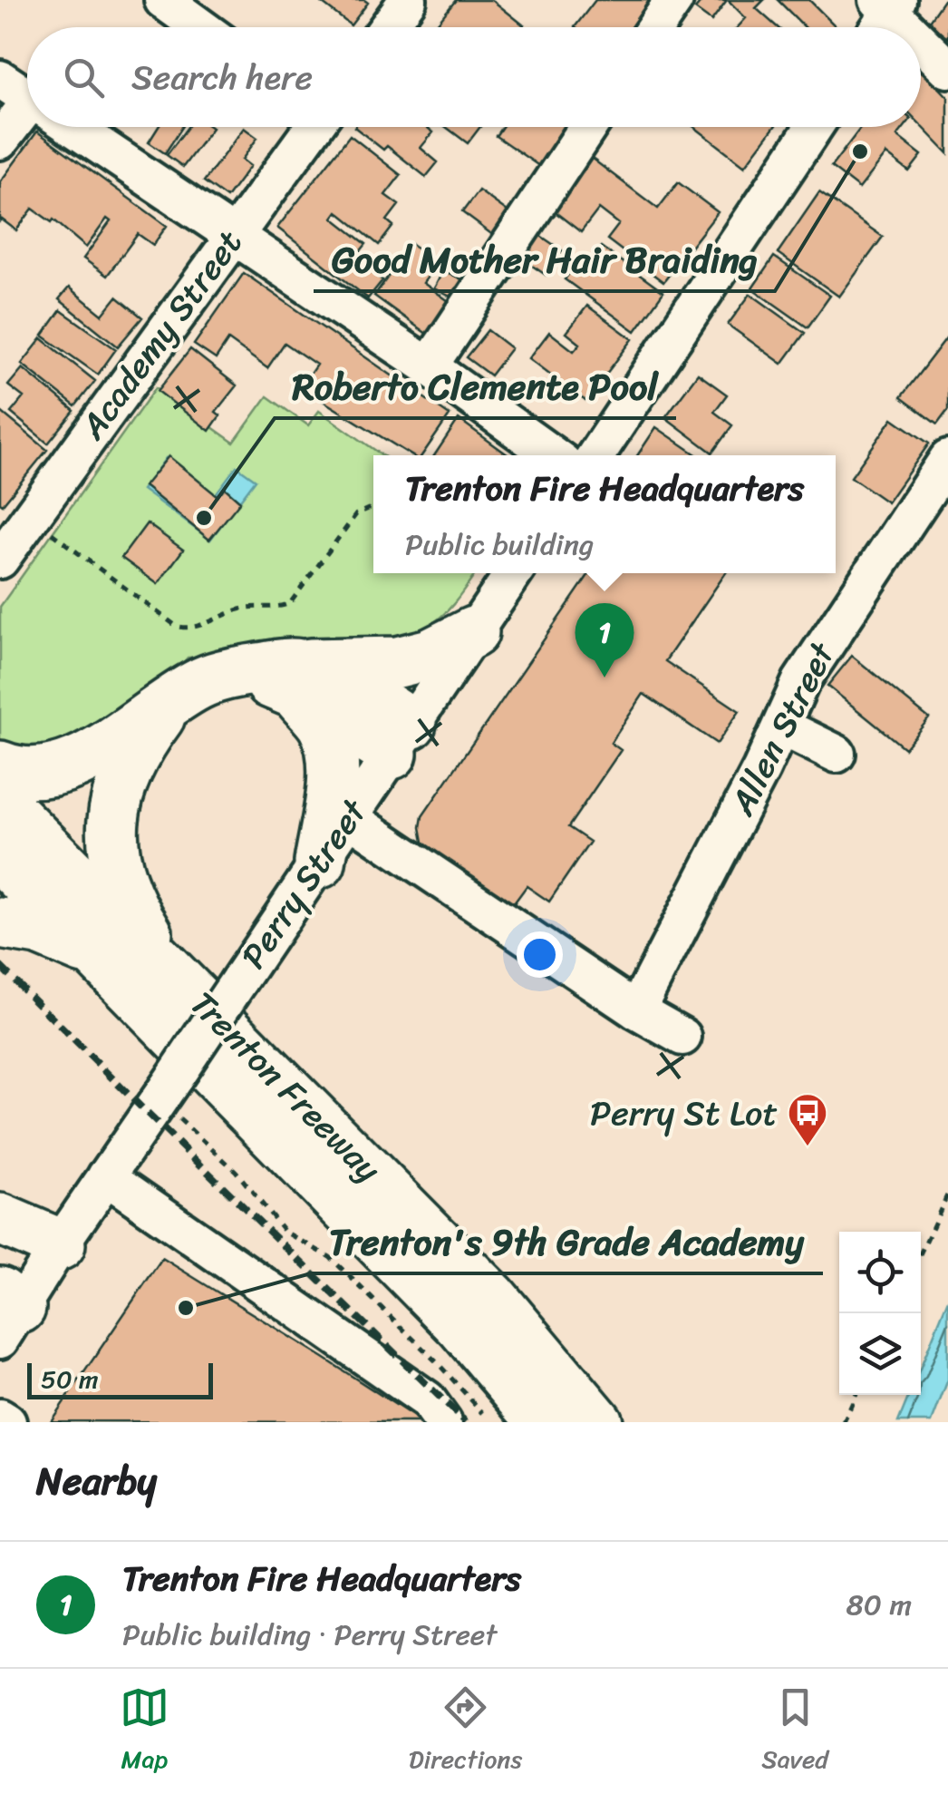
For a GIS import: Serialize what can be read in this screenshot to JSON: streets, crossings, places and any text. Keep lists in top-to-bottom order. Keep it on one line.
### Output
{"streets":{"highway":["Trenton Freeway"],"street":["Academy Street","Allen Street","Perry Street"]},"places":{"other":["Good Mother Hair Braiding","Roberto Clemente Pool","Trenton's 9th Grade Academy"],"bus stop":["Perry St Lot"]},"scale_bar":"50 m","page":{"search":"Search here","popup":["Trenton Fire Headquarters","Public building"],"pins":"1","scale":"50 m","heading":"Nearby","list":[{"mark":"1","name":"Trenton Fire Headquarters","note":"Public building · Perry Street","value":"80 m"}],"nav":["Map","Directions","Saved"]}}
